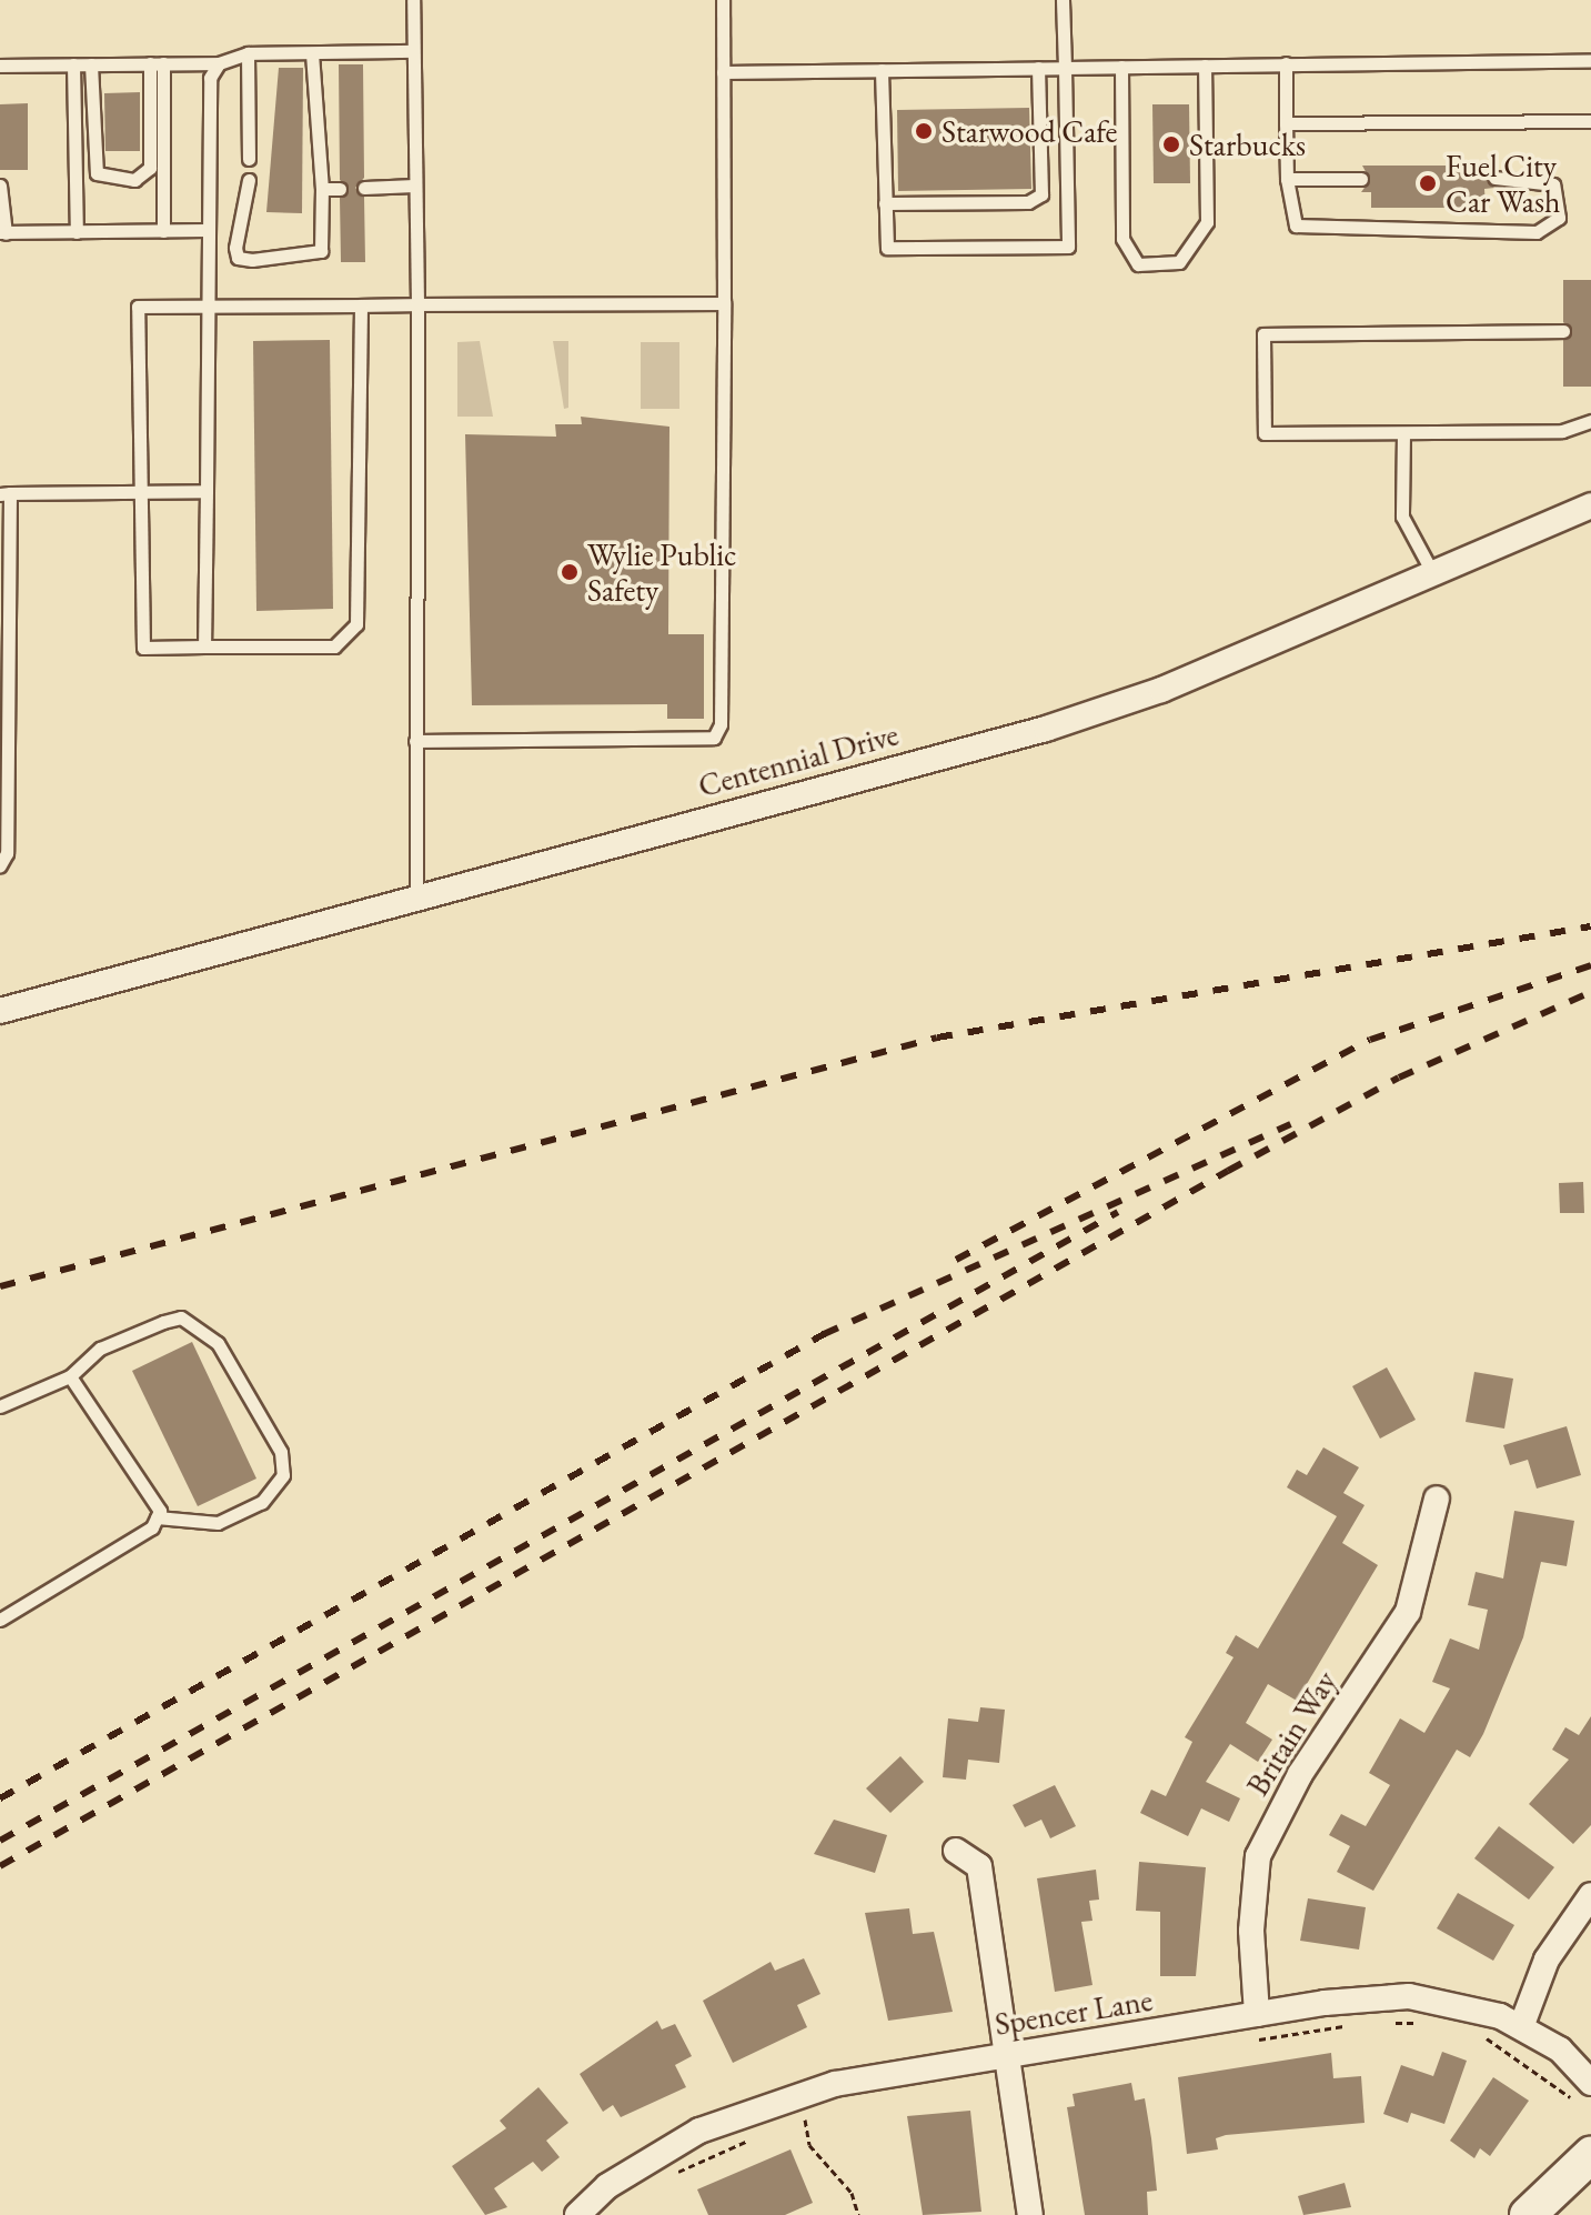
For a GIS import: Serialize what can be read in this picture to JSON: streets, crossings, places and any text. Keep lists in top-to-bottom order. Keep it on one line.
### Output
{"streets":{"street":["Centennial Drive","Britain Way","Spencer Lane"]},"crossings":[["Britain Way","Spencer Lane"]],"places":["Starwood Cafe","Starbucks","Fuel City Car Wash","Wylie Public Safety"]}
